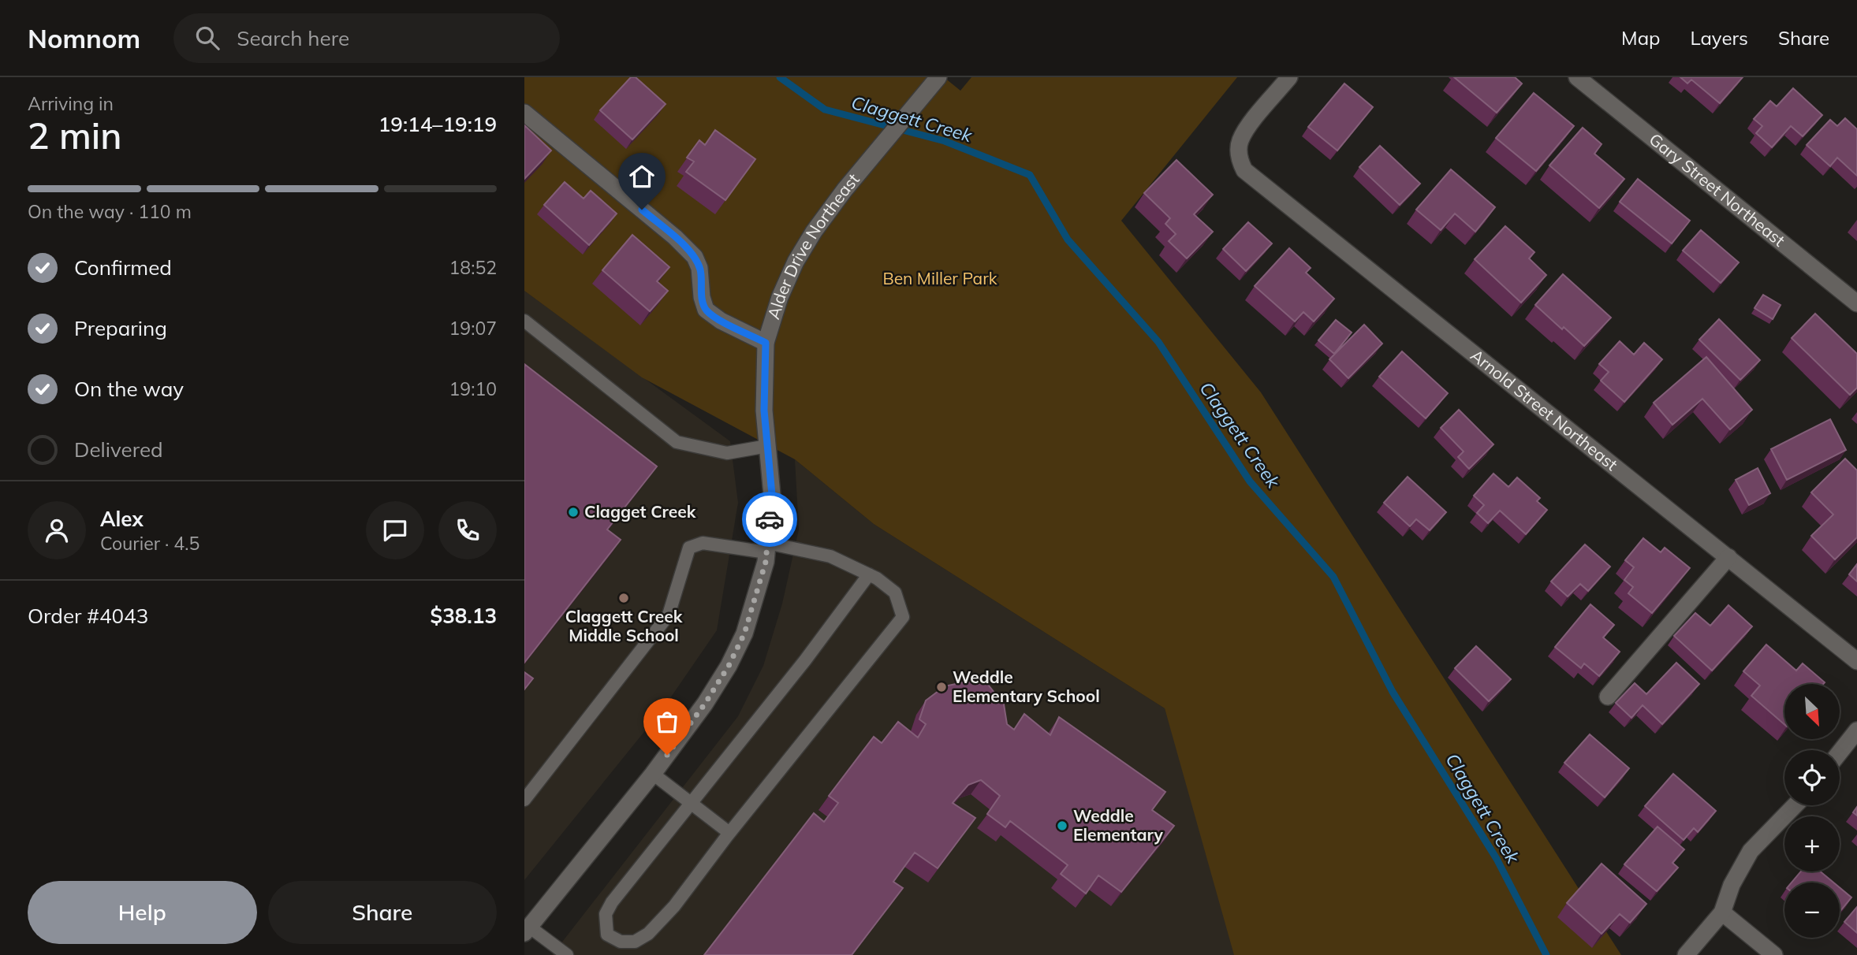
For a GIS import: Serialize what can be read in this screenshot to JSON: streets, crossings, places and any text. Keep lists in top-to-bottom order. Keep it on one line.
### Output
{"streets":{"street":["Gary Street Northeast","Alder Drive Northeast","Arnold Street Northeast"]},"water":["Claggett Creek"],"parks":["Ben Miller Park"],"places":["Clagget Creek","Claggett Creek Middle School","Weddle Elementary School","Weddle Elementary"],"north":"bottom right","page":{"header":"Nomnom","search":"Search here","nav":["Map","Layers","Share"],"heading":["2 min","Arriving in","19:14–19:19"],"panel":["Alex","Courier · 4.5","Order #4043","$38.13"],"bar":"On the way · 110 m","list":[["Confirmed","18:52"],["Preparing","19:07"],["On the way","19:10"],"Delivered"],"map_buttons":["+","−"],"buttons":["Help","Share"]}}
